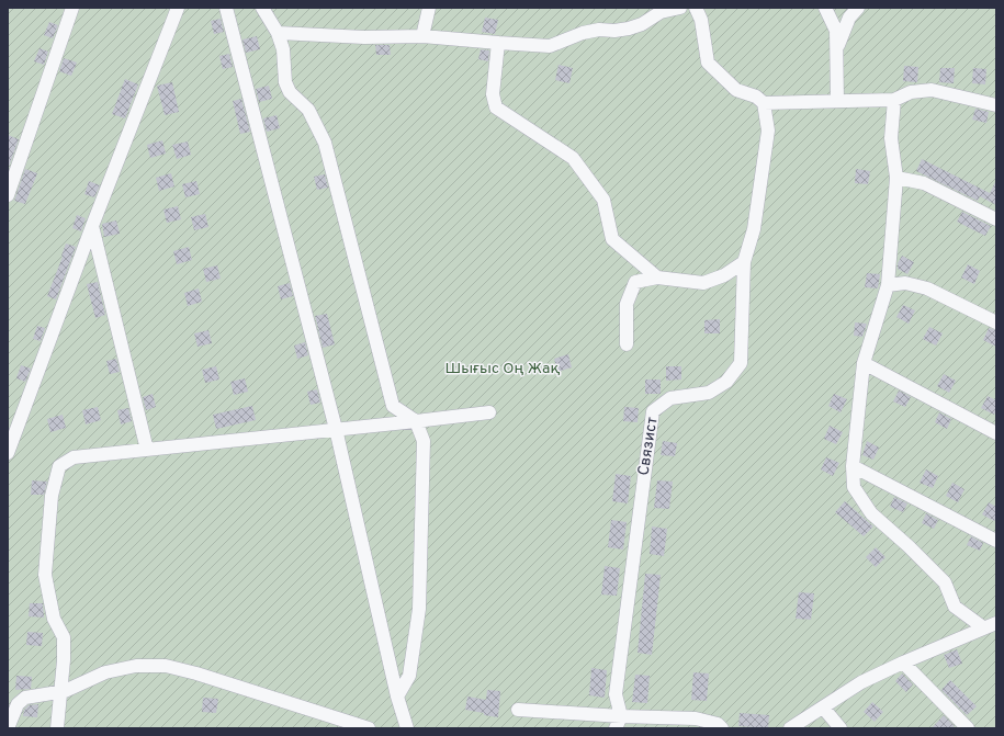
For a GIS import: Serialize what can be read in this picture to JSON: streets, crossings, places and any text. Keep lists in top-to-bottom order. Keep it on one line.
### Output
{"streets":{"street":["Связист"]},"parks":["Шығыс Оң Жақ"]}
